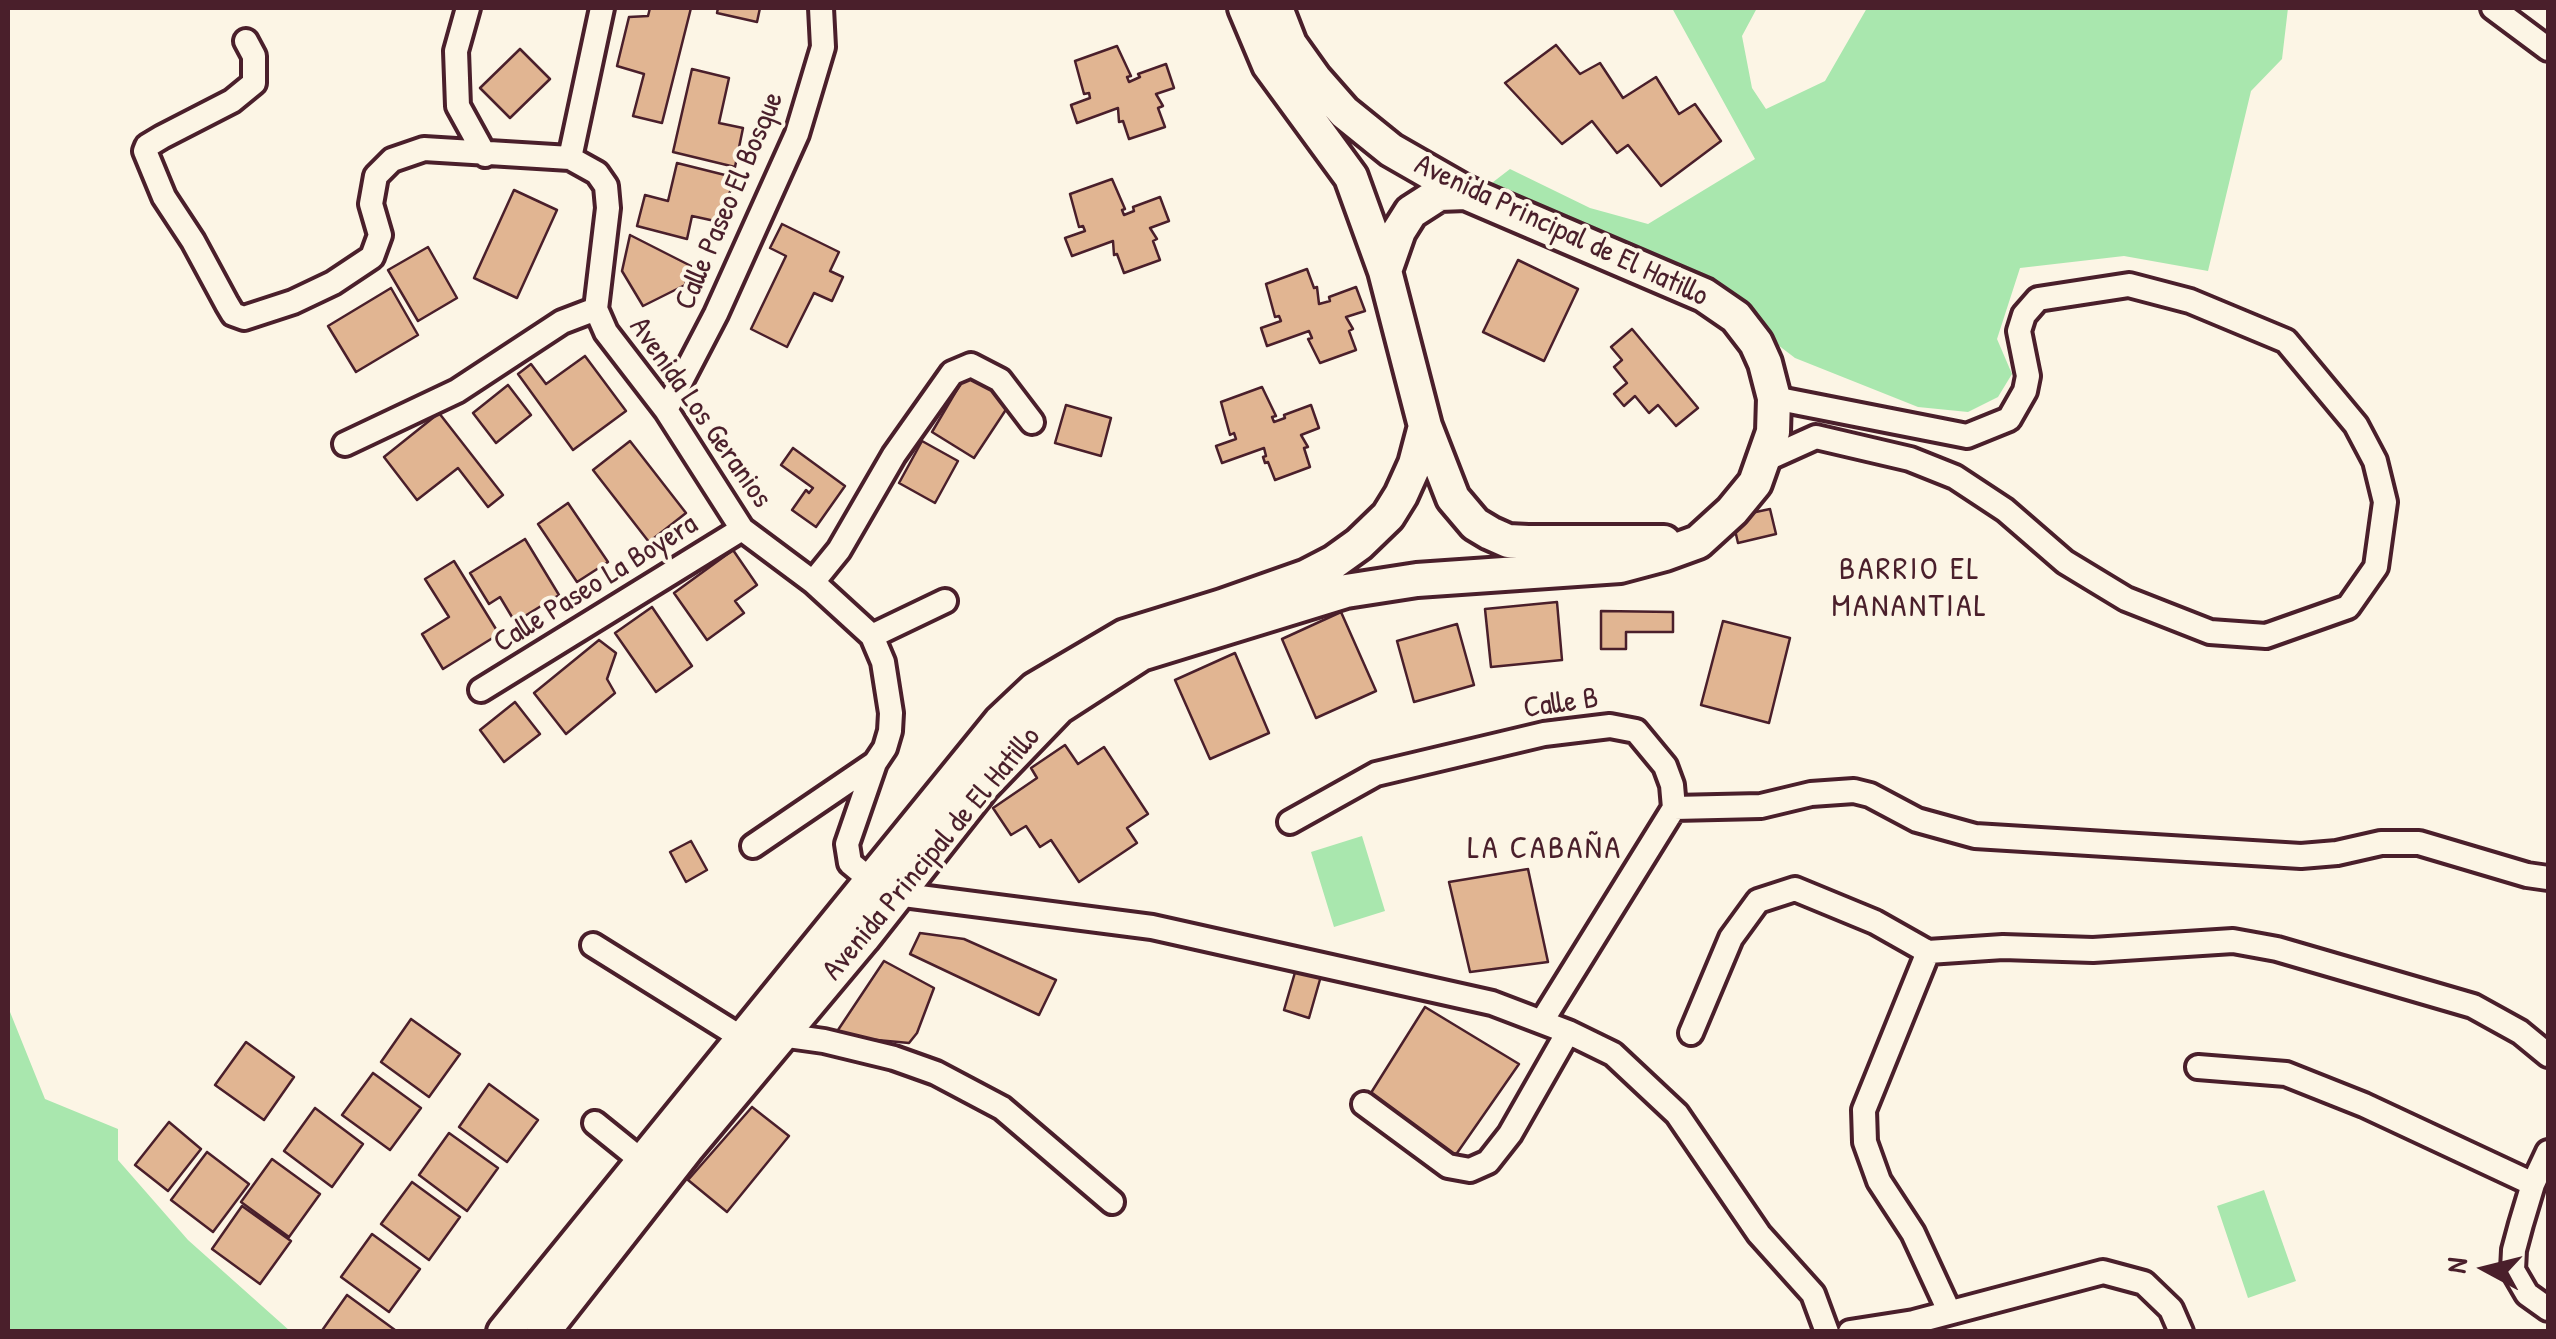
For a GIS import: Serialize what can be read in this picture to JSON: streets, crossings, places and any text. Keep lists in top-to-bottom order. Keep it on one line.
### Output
{"streets":{"main road":["Avenida Principal de El Hatillo"],"street":["Calle Paseo El Bosque","Avenida Los Geranios","Calle Paseo La Boyera","Calle B"]},"crossings":[["Calle Paseo El Bosque","Avenida Los Geranios"],["Avenida Principal de El Hatillo","Avenida Los Geranios"],["Avenida Los Geranios","Calle Paseo La Boyera"]],"districts":["BARRIO EL MANANTIAL","LA CABAÑA"],"north":"left"}
